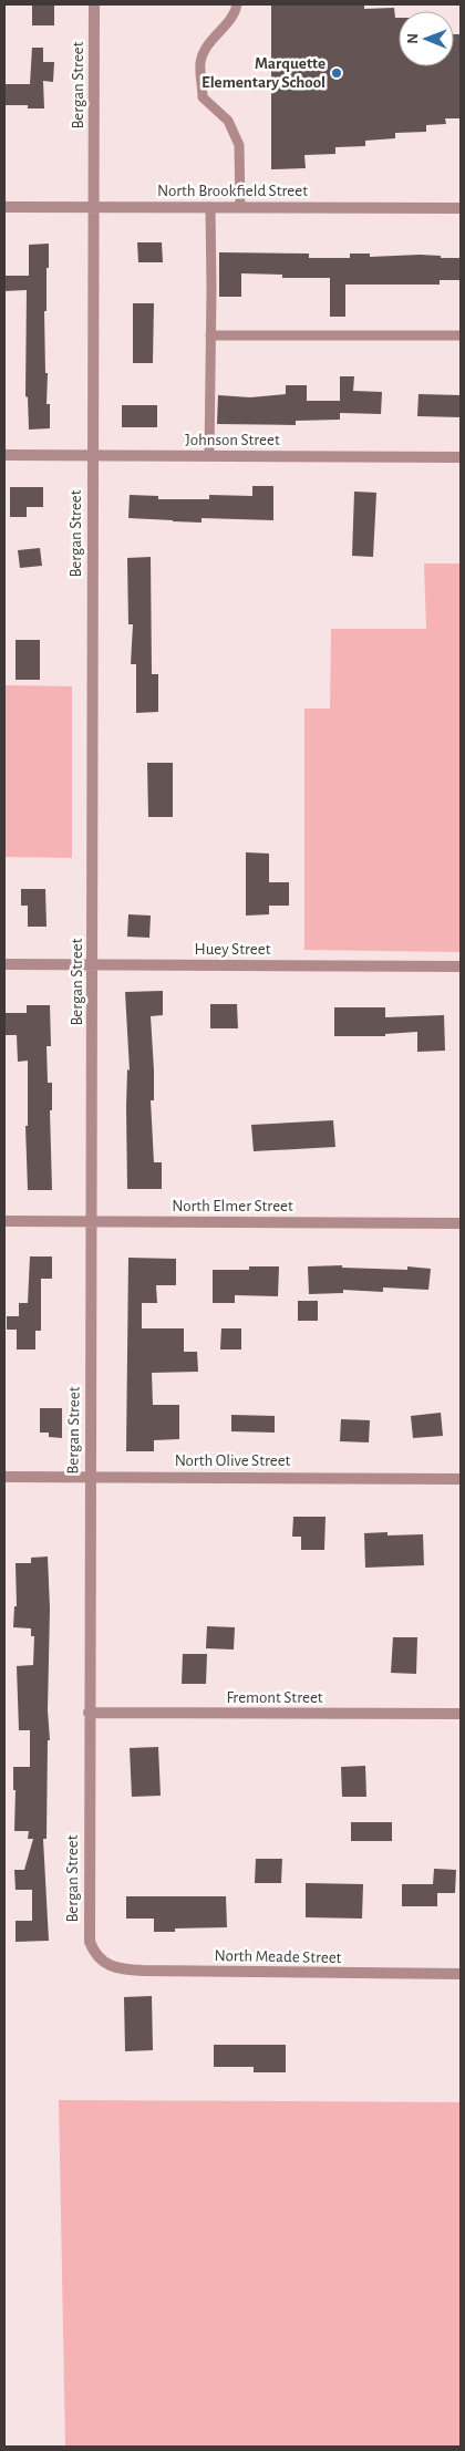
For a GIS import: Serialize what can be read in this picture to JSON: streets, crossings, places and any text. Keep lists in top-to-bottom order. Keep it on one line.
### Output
{"streets":{"street":["Bergan Street","North Brookfield Street","Johnson Street","Huey Street","North Elmer Street","North Olive Street","Fremont Street","North Meade Street"]},"crossings":[["Bergan Street","North Brookfield Street"],["Bergan Street","Johnson Street"],["Bergan Street","Huey Street"],["Bergan Street","North Elmer Street"],["Bergan Street","North Olive Street"],["Bergan Street","Fremont Street"],["Bergan Street","North Meade Street"]],"places":["Marquette Elementary School"],"north":"left"}
